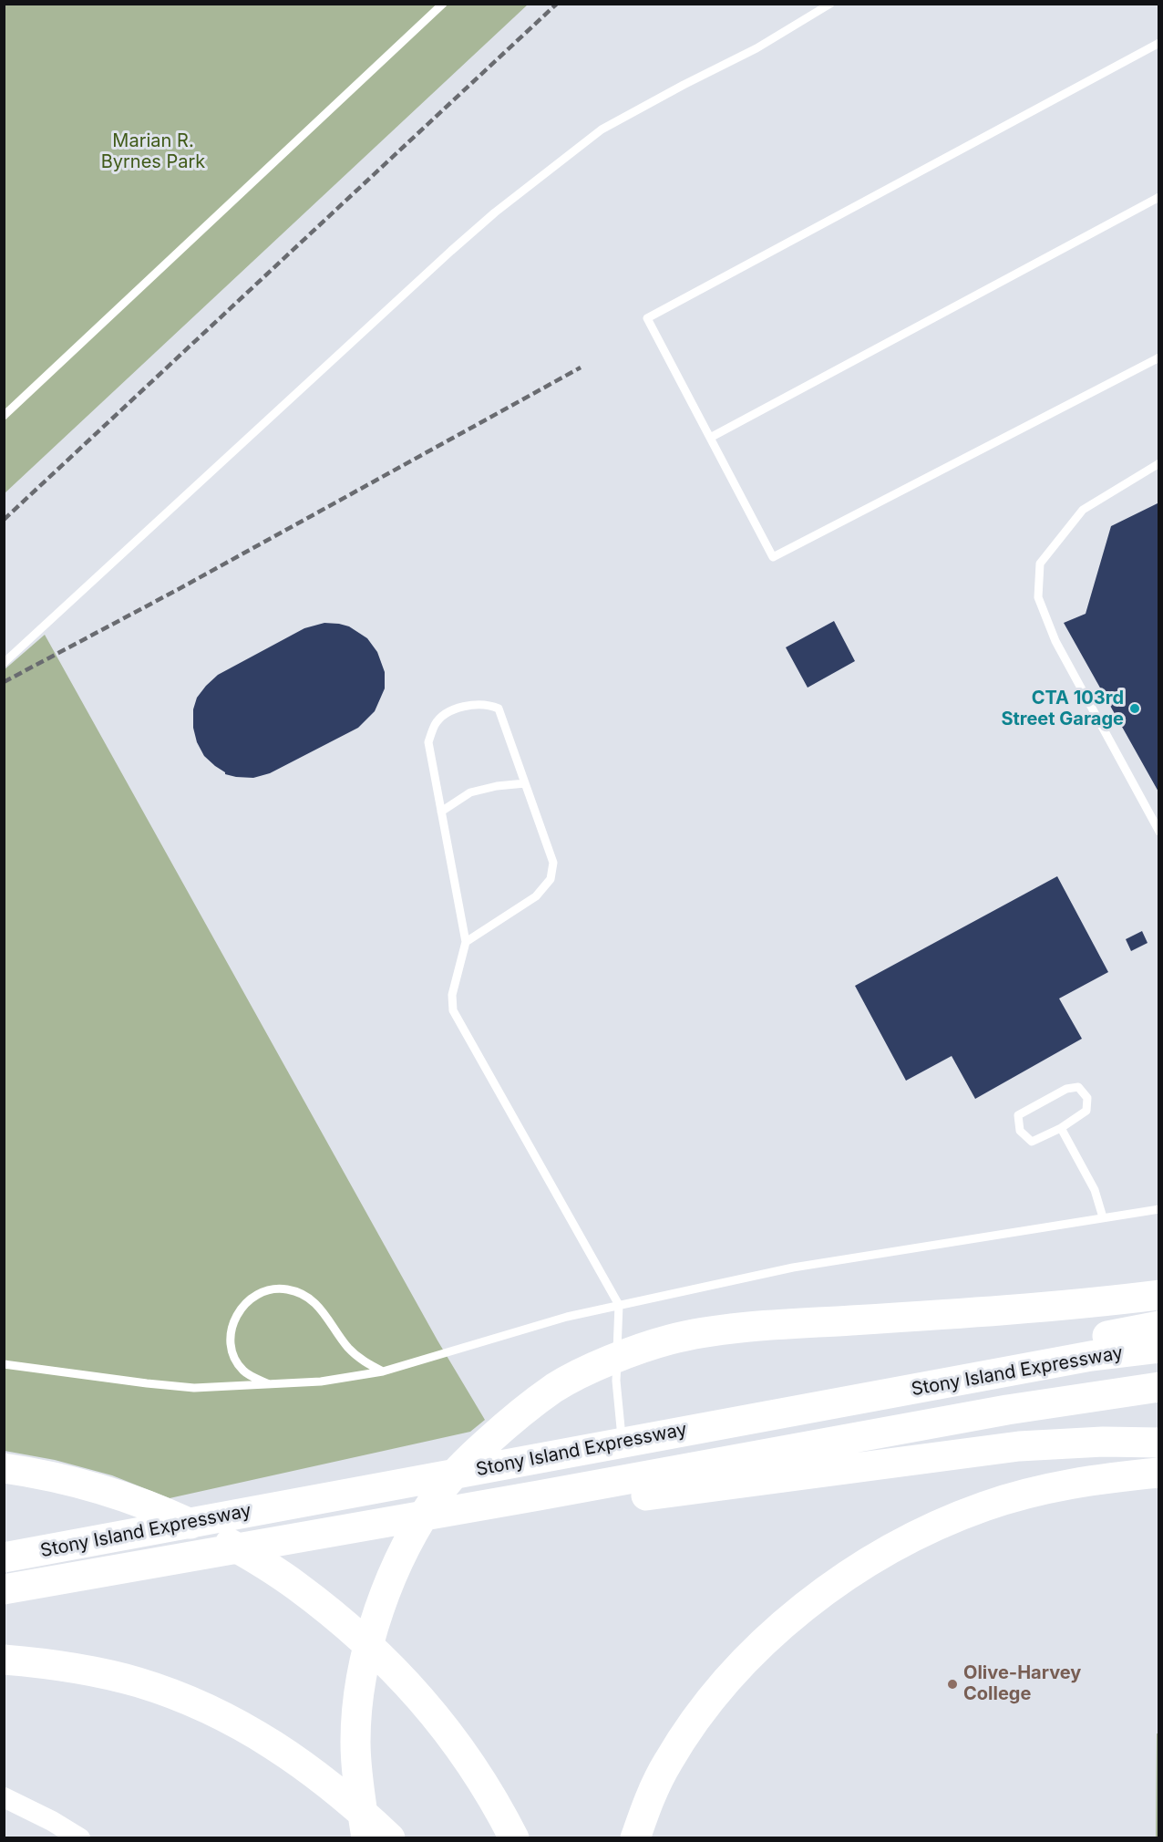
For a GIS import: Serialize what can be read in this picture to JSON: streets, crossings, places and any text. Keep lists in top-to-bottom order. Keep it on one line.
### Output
{"streets":{"highway":["Stony Island Expressway"]},"parks":["Marian R. Byrnes Park"],"places":["CTA 103rd Street Garage","Olive-Harvey College"]}
